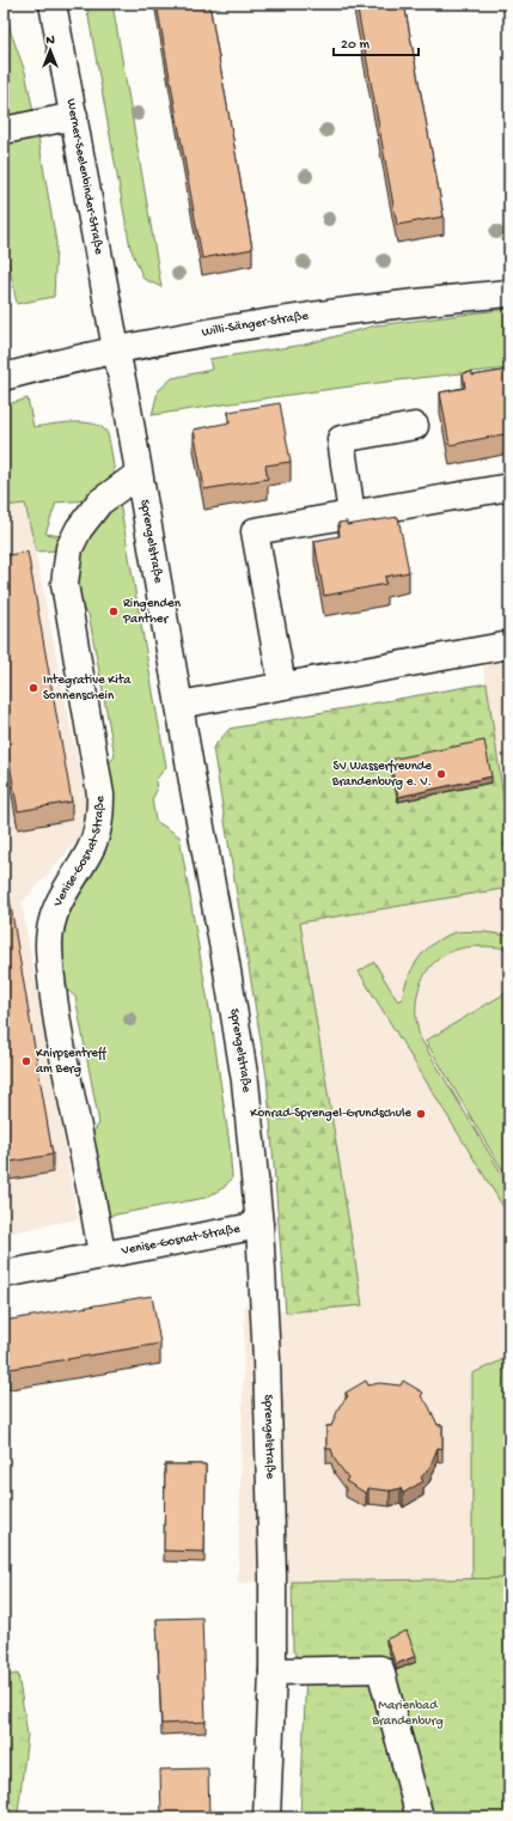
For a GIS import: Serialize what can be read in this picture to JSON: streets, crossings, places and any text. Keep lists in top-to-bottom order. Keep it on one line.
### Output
{"streets":{"street":["Werner-Seelenbinder-Straße","Willi-Sänger-Straße","Sprengelstraße","Venise-Gosnat-Straße"]},"crossings":[["Werner-Seelenbinder-Straße","Willi-Sänger-Straße"],["Werner-Seelenbinder-Straße","Sprengelstraße"],["Willi-Sänger-Straße","Sprengelstraße"],["Sprengelstraße","Venise-Gosnat-Straße"]],"parks":["Marienbad Brandenburg"],"places":["Ringenden Panther","Integrative Kita Sonnenschein","SV Wasserfreunde Brandenburg e. V.","Knirpsentreff am Berg","Konrad-Sprengel-Grundschule"],"scale_bar":"20 m","north":"top"}
